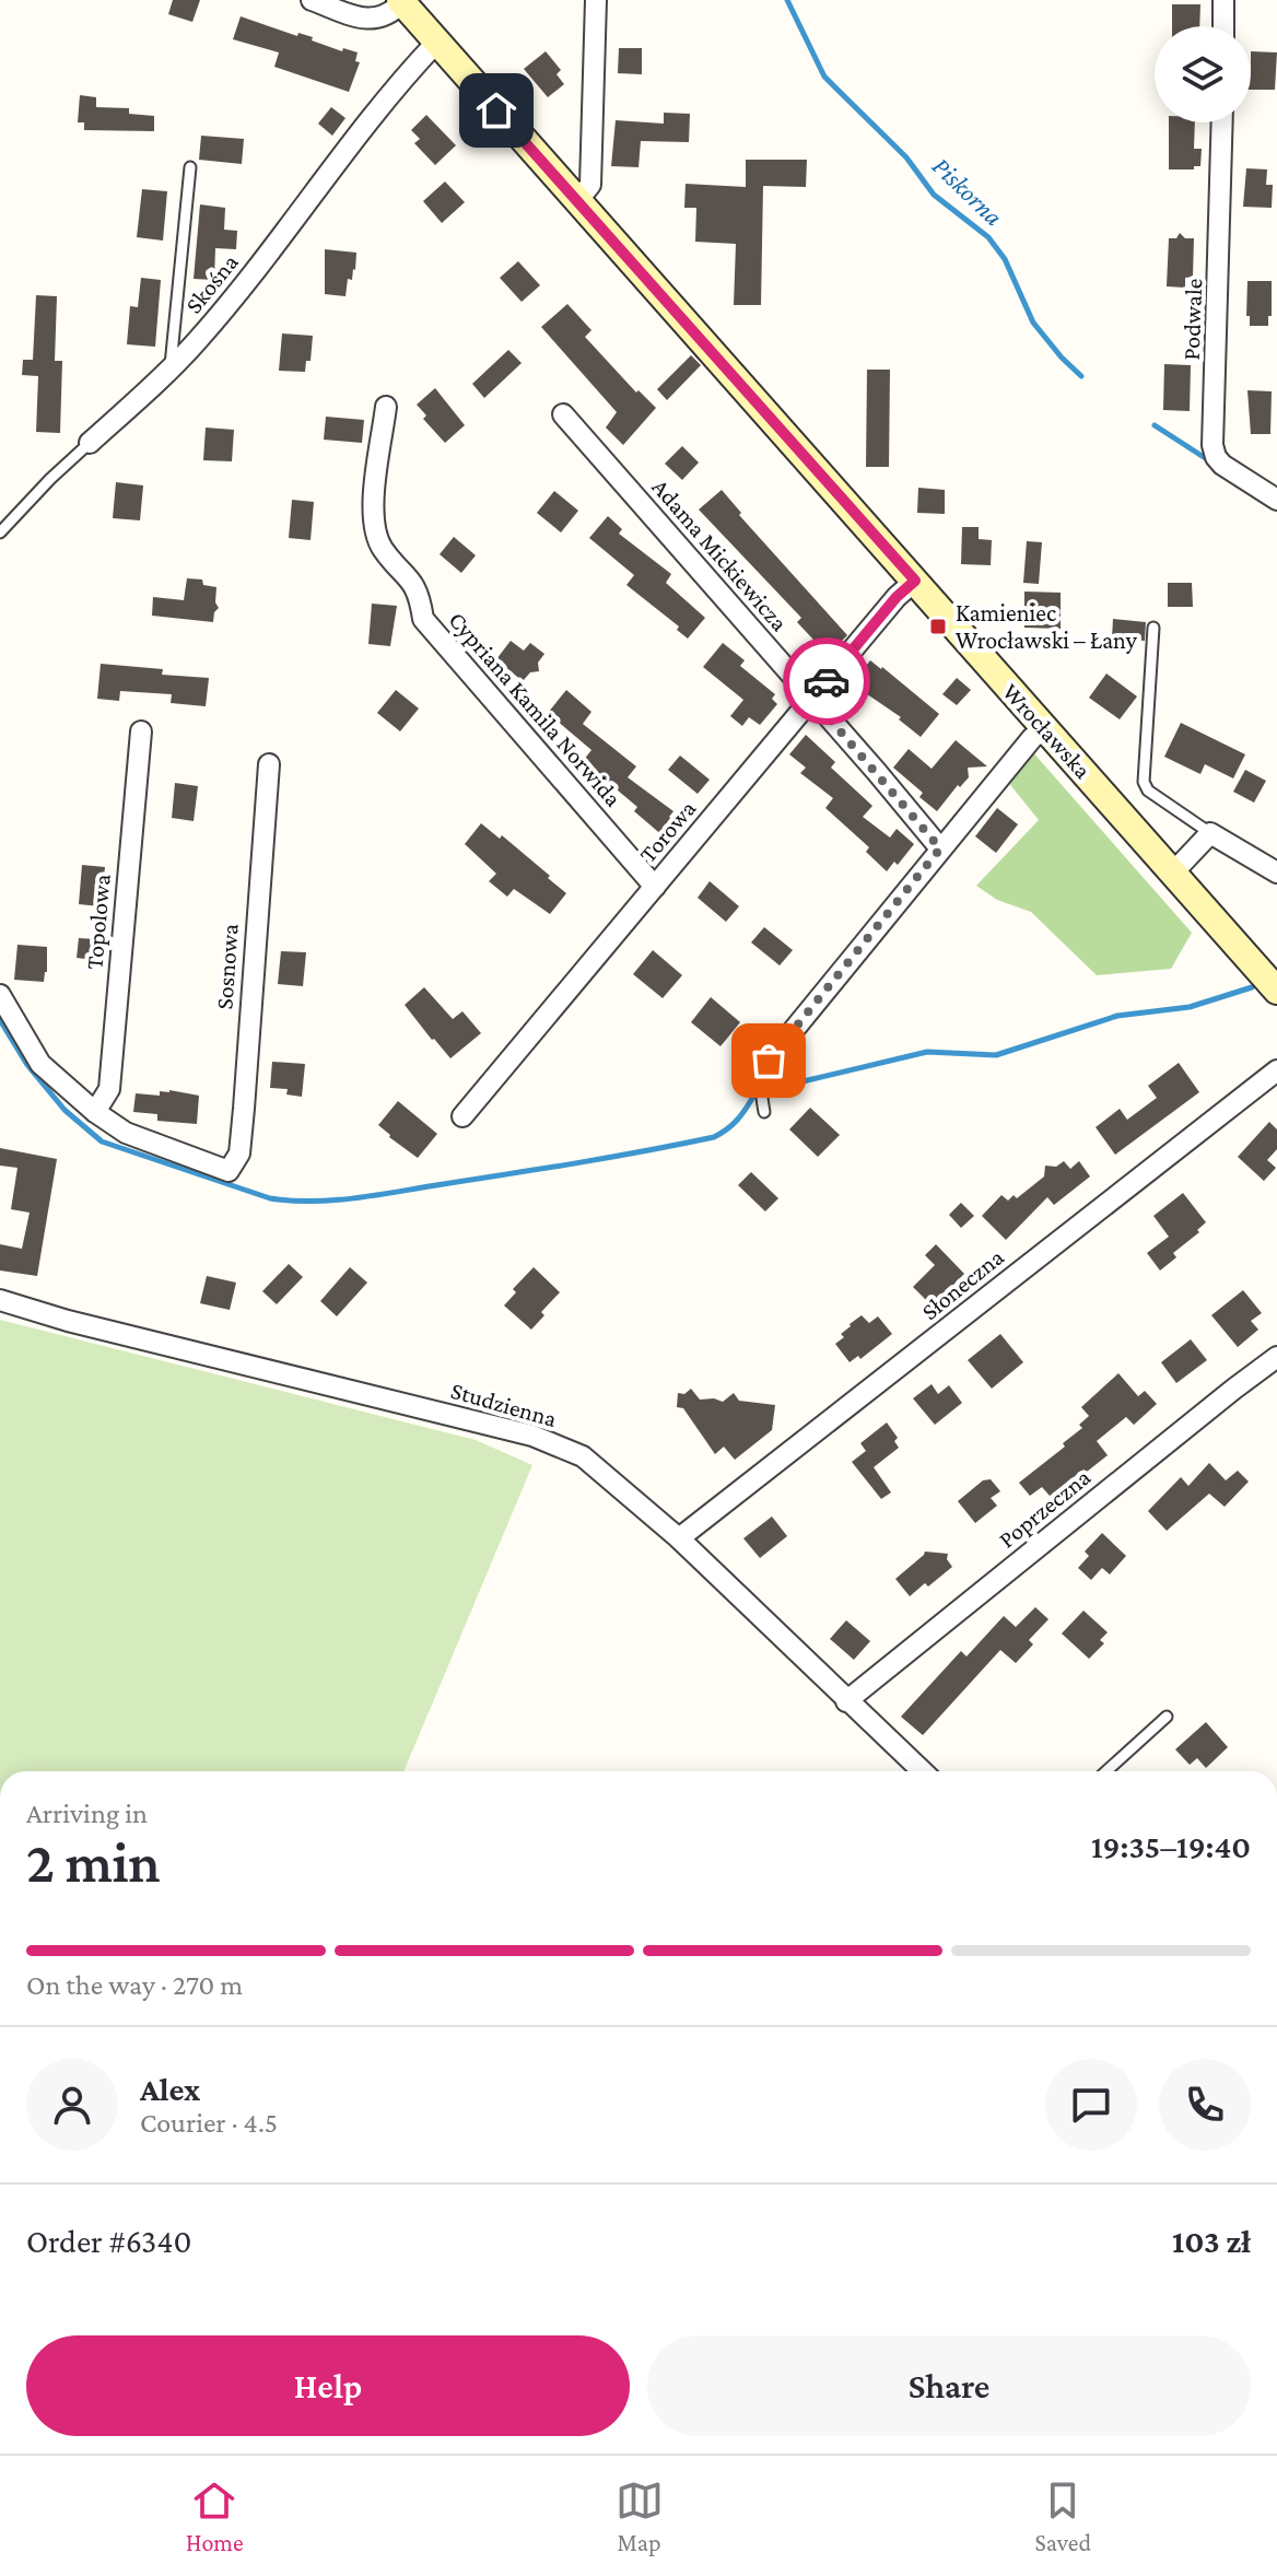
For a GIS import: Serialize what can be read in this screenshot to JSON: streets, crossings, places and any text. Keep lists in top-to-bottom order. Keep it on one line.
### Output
{"streets":{"main road":["Wrocławska"],"street":["Skośna","Podwale","Adama Mickiewicza","Cypriana Kamila Norwida","Torowa","Topolowa","Sosnowa","Słoneczna","Studzienna","Poprzeczna"]},"crossings":[["Skośna","Wrocławska"],["Adama Mickiewicza","Torowa"],["Cypriana Kamila Norwida","Torowa"],["Wrocławska","Torowa"],["Topolowa","Sosnowa"],["Słoneczna","Studzienna"],["Studzienna","Poprzeczna"]],"water":["Piskorna"],"places":{"transit":["Kamieniec Wrocławski – Łany"]},"page":{"heading":["2 min","Arriving in","19:35–19:40"],"panel":["Alex","Courier · 4.5","Order #6340","103 zł"],"bar":"On the way · 270 m","buttons":["Help","Share"],"tabs":["Home","Map","Saved"]}}
